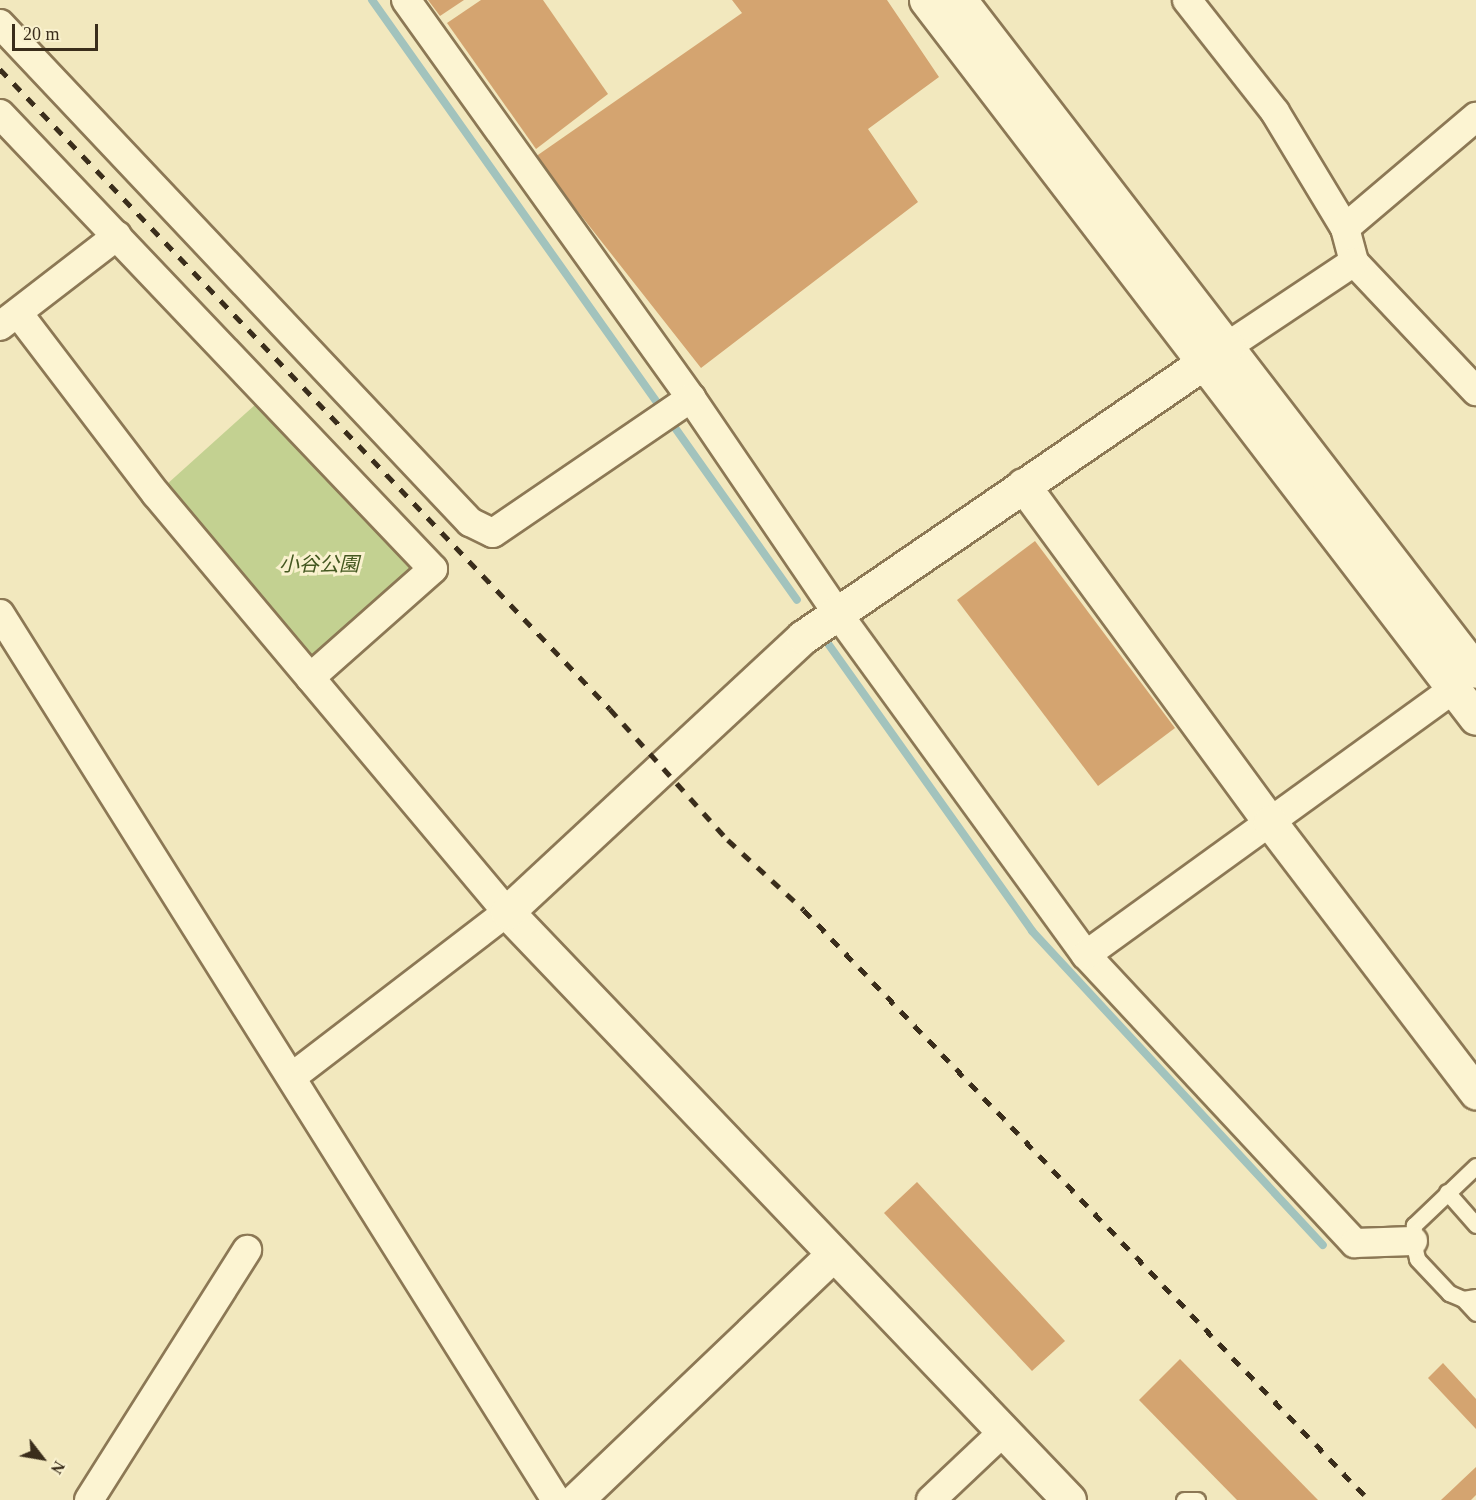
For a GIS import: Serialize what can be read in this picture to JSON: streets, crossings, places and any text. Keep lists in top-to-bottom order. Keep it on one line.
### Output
{"parks":["小谷公園"],"scale_bar":"20 m","north":"bottom right"}
